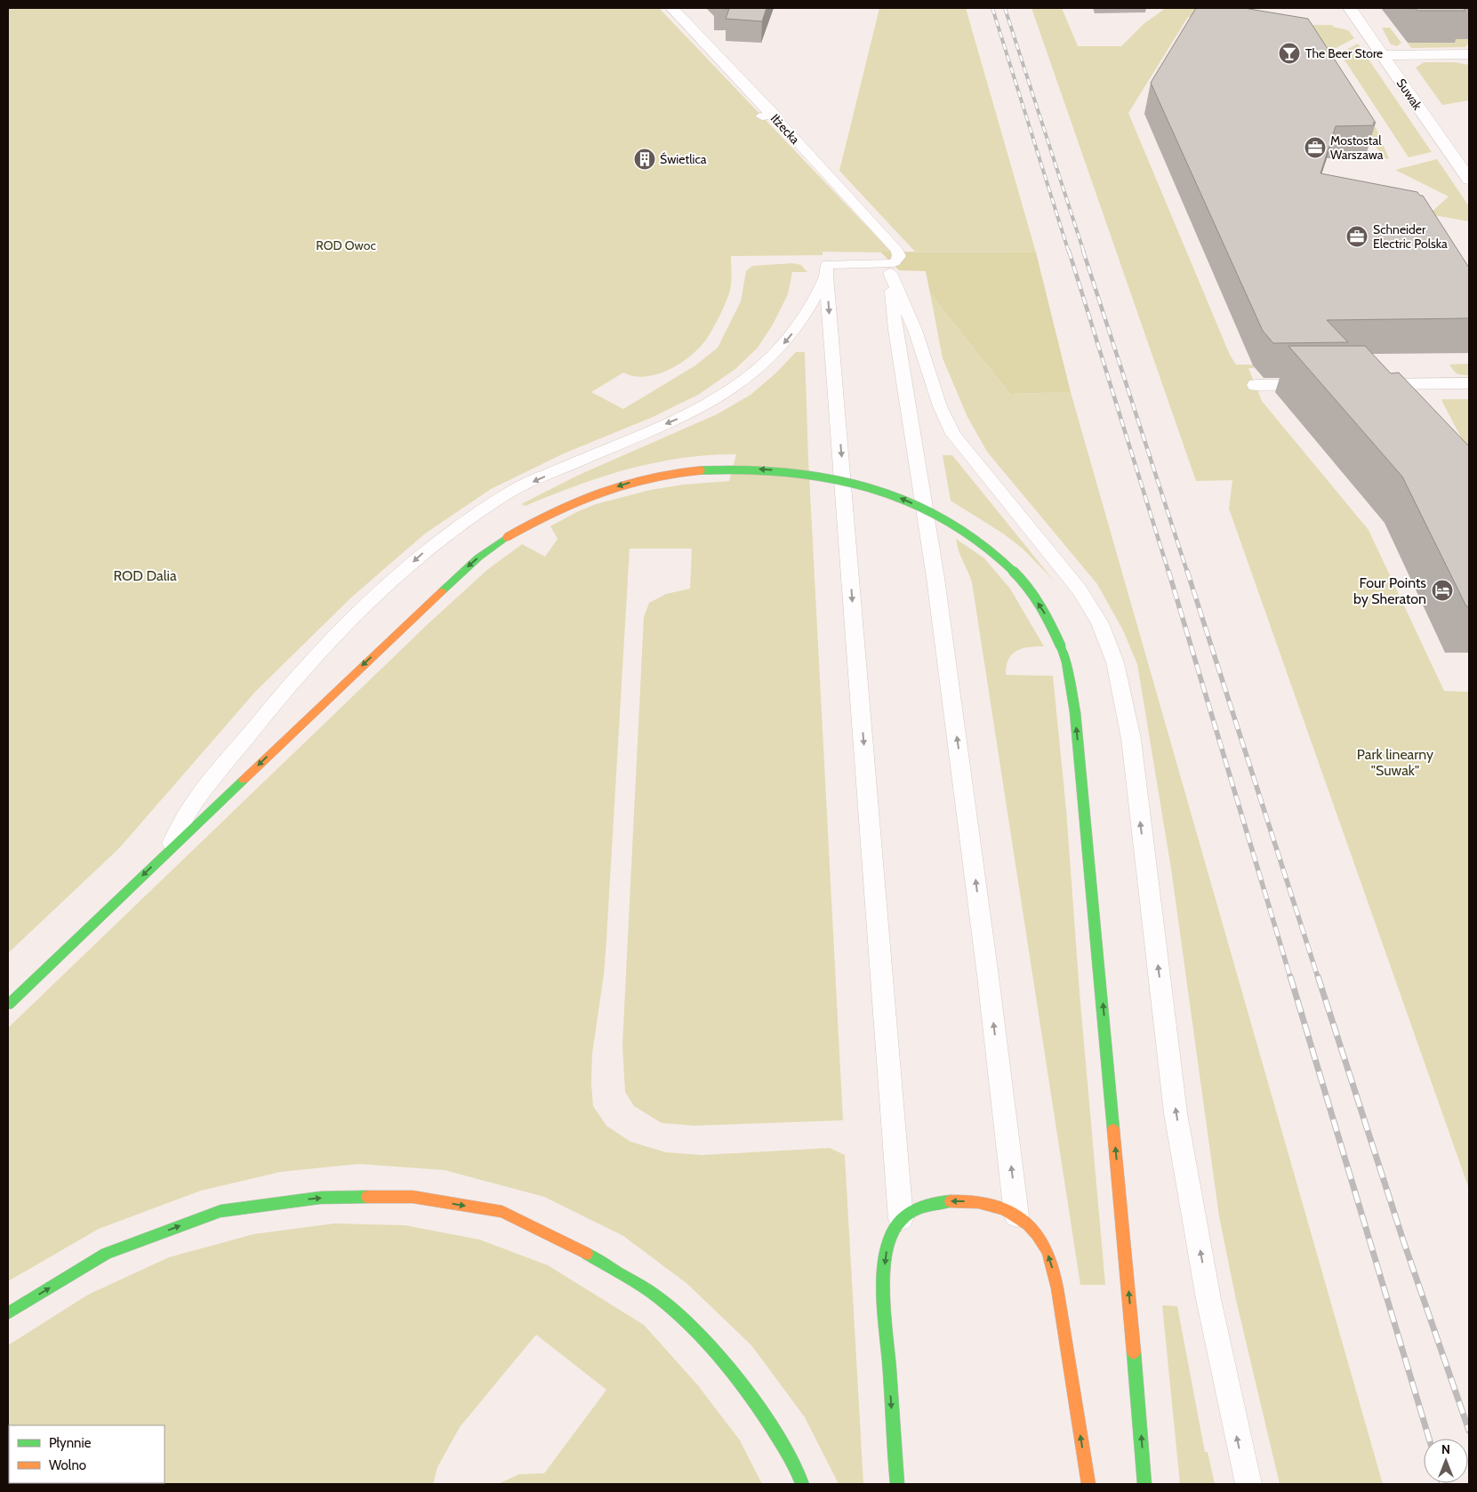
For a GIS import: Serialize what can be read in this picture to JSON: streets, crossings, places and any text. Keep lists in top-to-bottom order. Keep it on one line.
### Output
{"streets":{"street":["Suwak","Iłżecka"]},"one_way":["Iłżecka"],"parks":["ROD Owoc","ROD Dalia","Park linearny \"Suwak\""],"places":{"bar":["The Beer Store"],"office":["Mostostal Warszawa","Schneider Electric Polska"],"building":["Świetlica"],"hotel":["Four Points by Sheraton"]},"legend":["Płynnie","Wolno"],"north":"top"}
